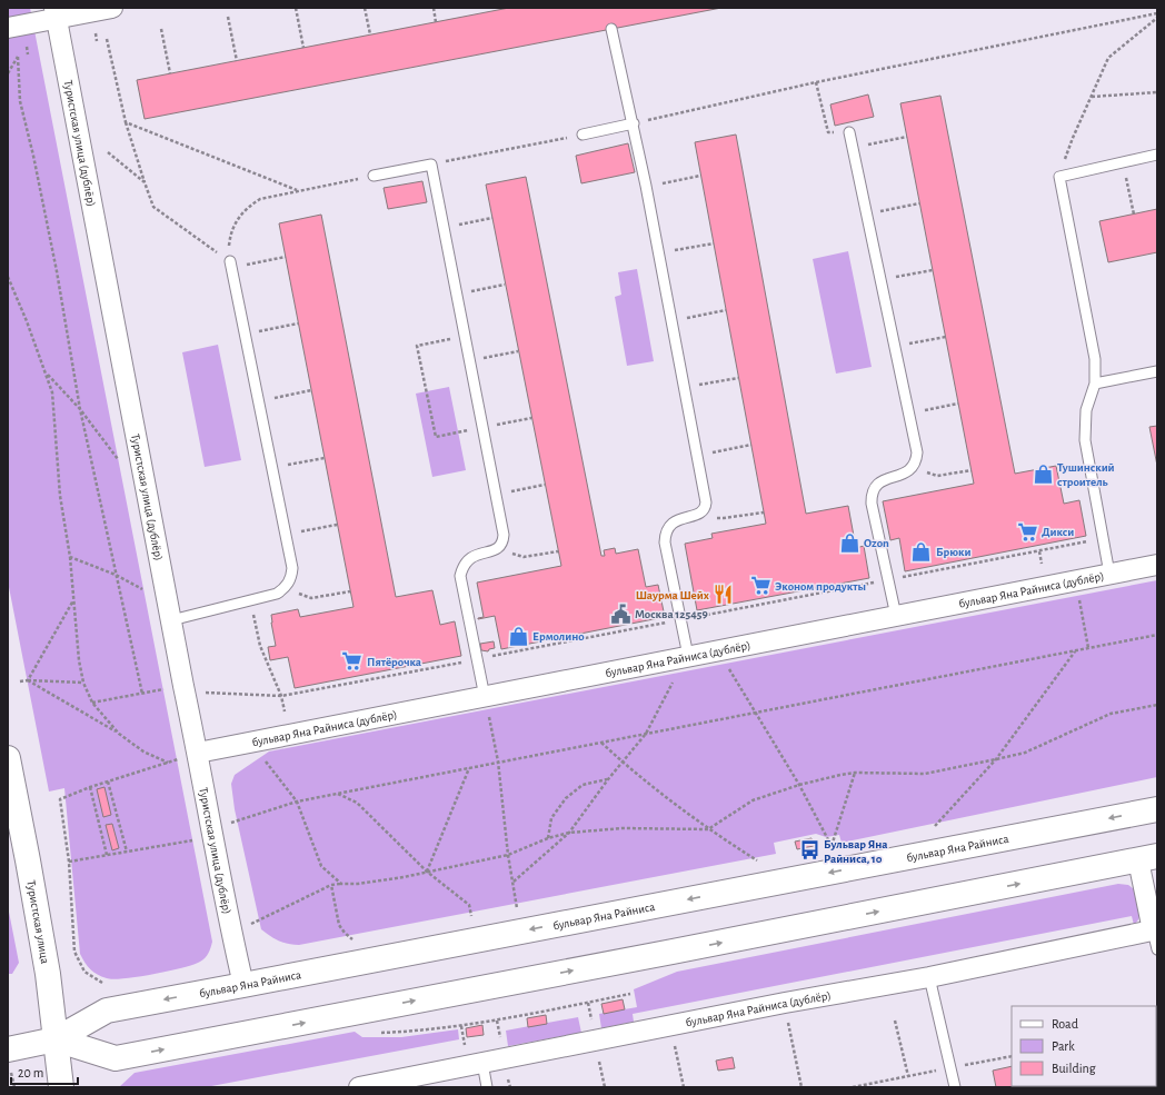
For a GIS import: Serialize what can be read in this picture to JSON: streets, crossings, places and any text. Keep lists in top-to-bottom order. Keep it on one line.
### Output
{"streets":{"main road":["бульвар Яна Райниса","Туристская улица"],"street":["Туристская улица (дублёр)","бульвар Яна Райниса (дублёр)"]},"crossings":[["Туристская улица (дублёр)","бульвар Яна Райниса (дублёр)"],["Туристская улица (дублёр)","бульвар Яна Райниса"],["бульвар Яна Райниса","Туристская улица"]],"places":{"shop":["Тушинский строитель","Ozon","Брюки","Ермолино"],"supermarket":["Дикси","Эконом продукты","Пятёрочка"],"restaurant":["Шаурма Шейх"],"public building":["Москва 125459"],"bus stop":["Бульвар Яна Райниса, 10"]},"legend":["Road","Park","Building"],"scale_bar":"20 m"}
